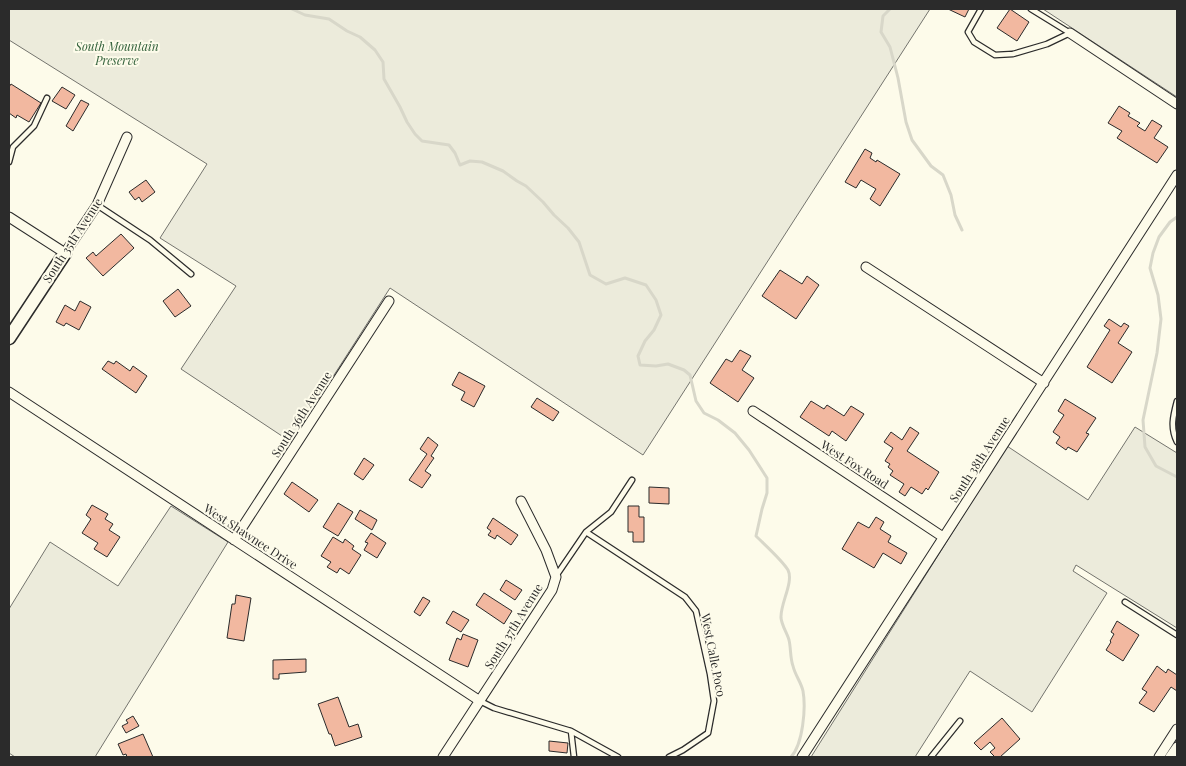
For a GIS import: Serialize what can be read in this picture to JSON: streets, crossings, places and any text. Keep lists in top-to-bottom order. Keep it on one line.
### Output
{"streets":{"street":["South 35th Avenue","South 36th Avenue","South 38th Avenue","West Fox Road","West Shawnee Drive","South 37th Avenue"],"lane":["West Calle Poco"]},"crossings":[["South 36th Avenue","West Shawnee Drive"],["South 38th Avenue","West Fox Road"],["West Shawnee Drive","South 37th Avenue"]],"parks":["South Mountain Preserve"]}
